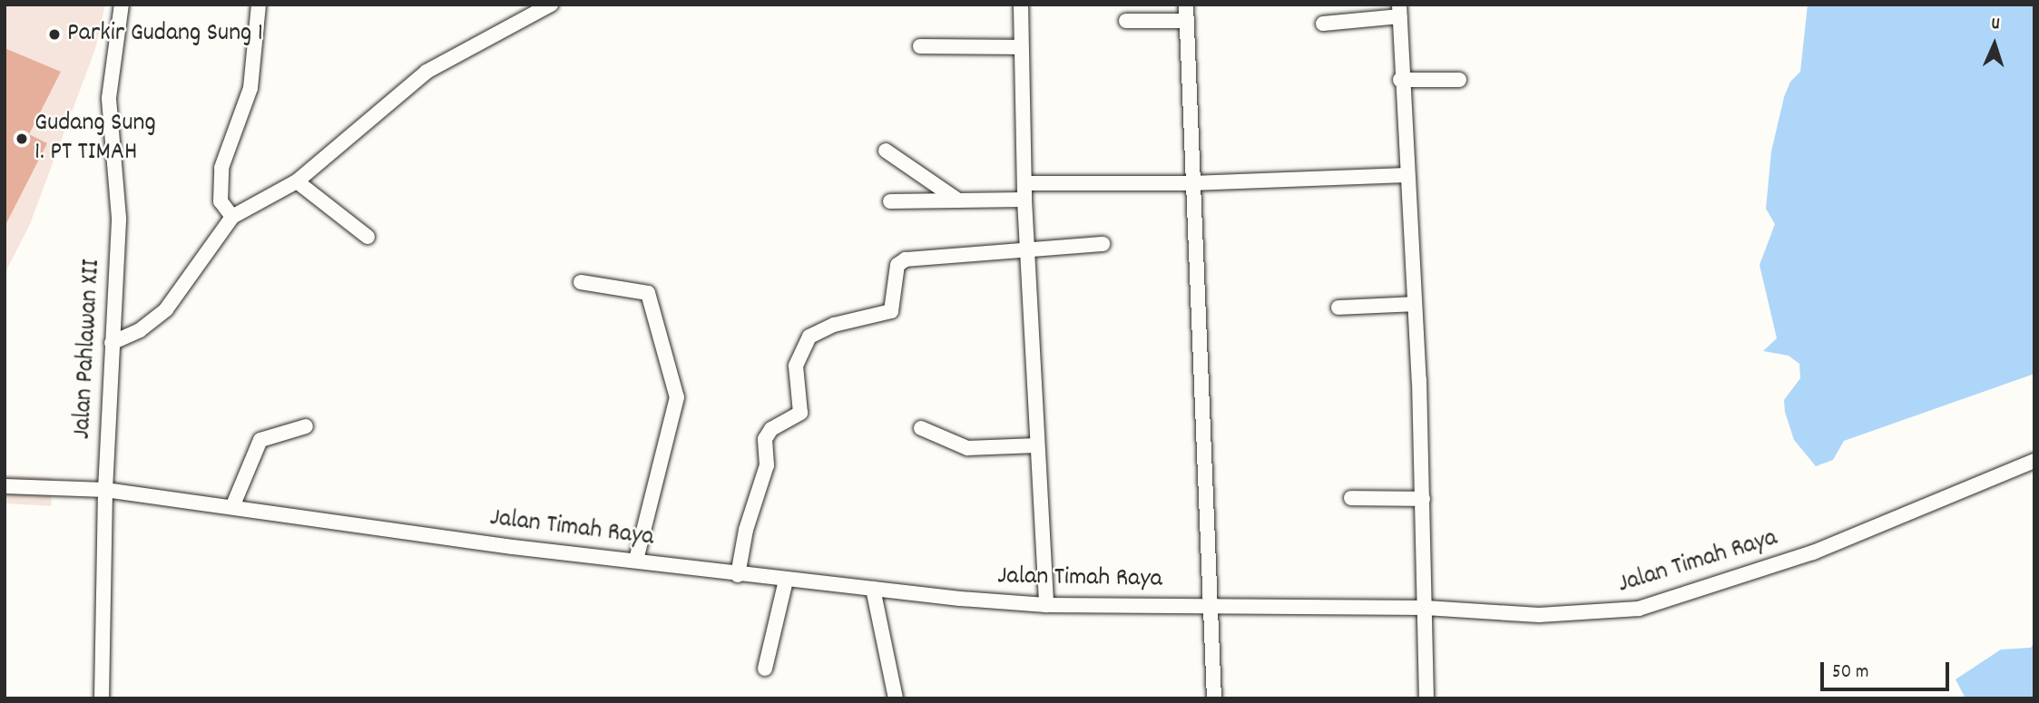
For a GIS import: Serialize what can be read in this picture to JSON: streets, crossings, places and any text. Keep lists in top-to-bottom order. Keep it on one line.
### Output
{"streets":{"street":["Jalan Pahlawan XII","Jalan Timah Raya"]},"crossings":[["Jalan Pahlawan XII","Jalan Timah Raya"]],"places":["Parkir Gudang Sung 1","Gudang Sung 1. PT TIMAH"],"scale_bar":"50 m","north":"top"}
